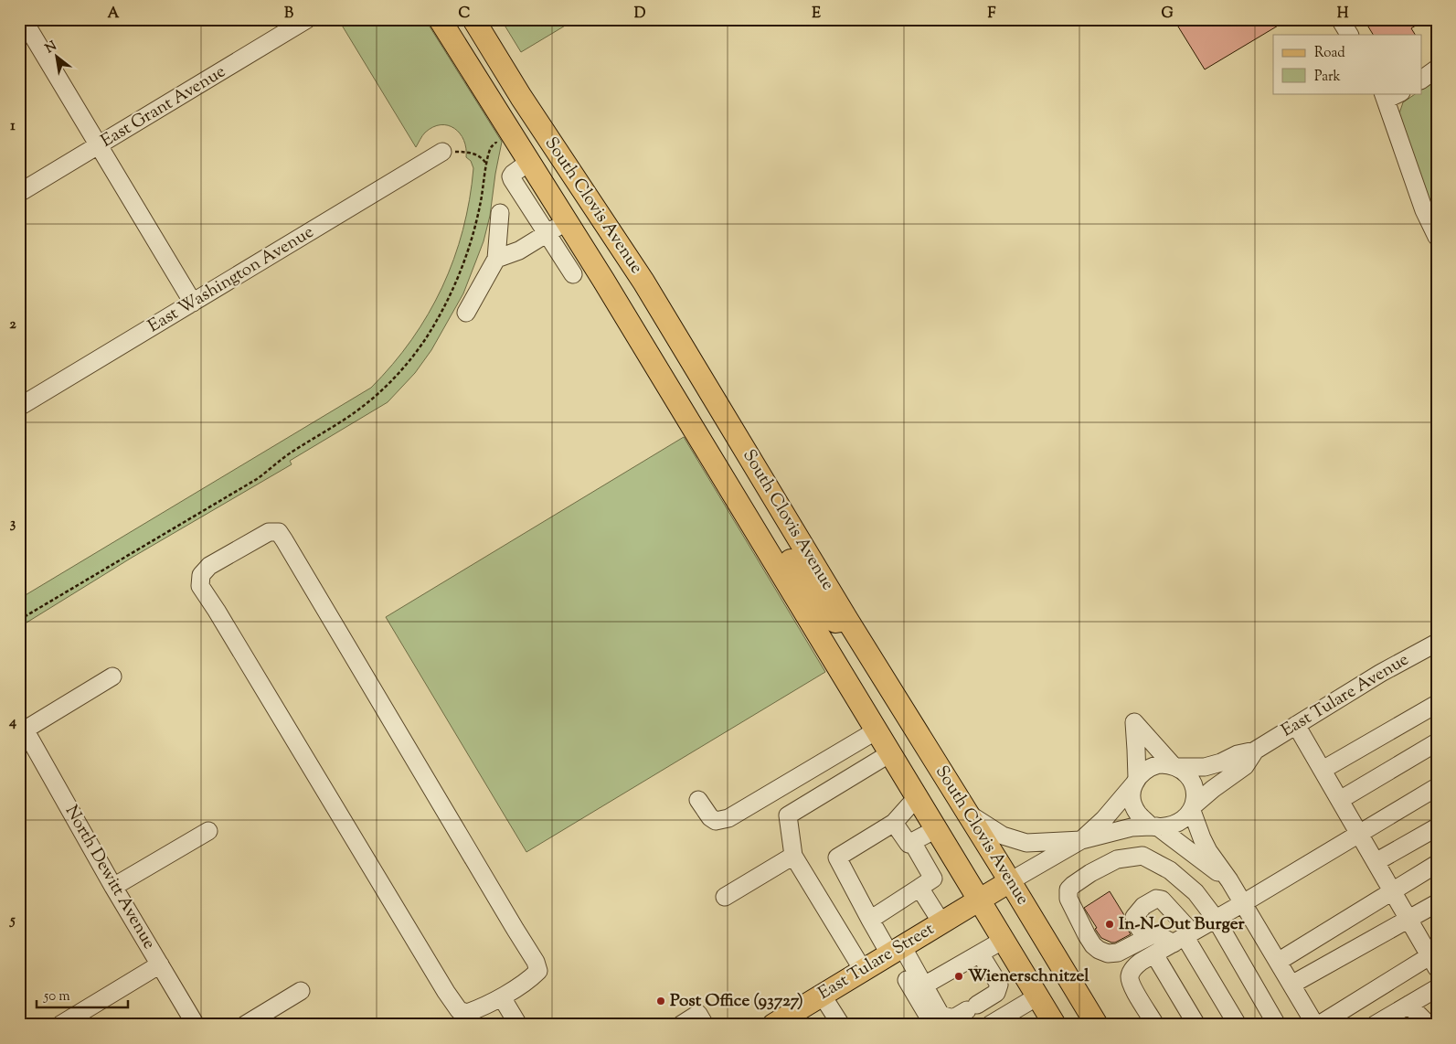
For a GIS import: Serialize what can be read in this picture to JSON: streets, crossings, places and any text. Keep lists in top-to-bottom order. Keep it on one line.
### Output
{"streets":{"main road":["South Clovis Avenue","East Tulare Avenue","East Tulare Street"],"street":["East Grant Avenue","East Washington Avenue","North Dewitt Avenue"]},"crossings":[["South Clovis Avenue","East Tulare Avenue"],["South Clovis Avenue","East Tulare Street"],["East Tulare Avenue","East Tulare Street"]],"places":["In-N-Out Burger","Wienerschnitzel","Post Office (93727)"],"legend":["Road","Park"],"scale_bar":"50 m","north":"top left","grid":{"columns":["A","B","C","D","E","F","G","H"],"rows":["1","2","3","4","5"]}}
